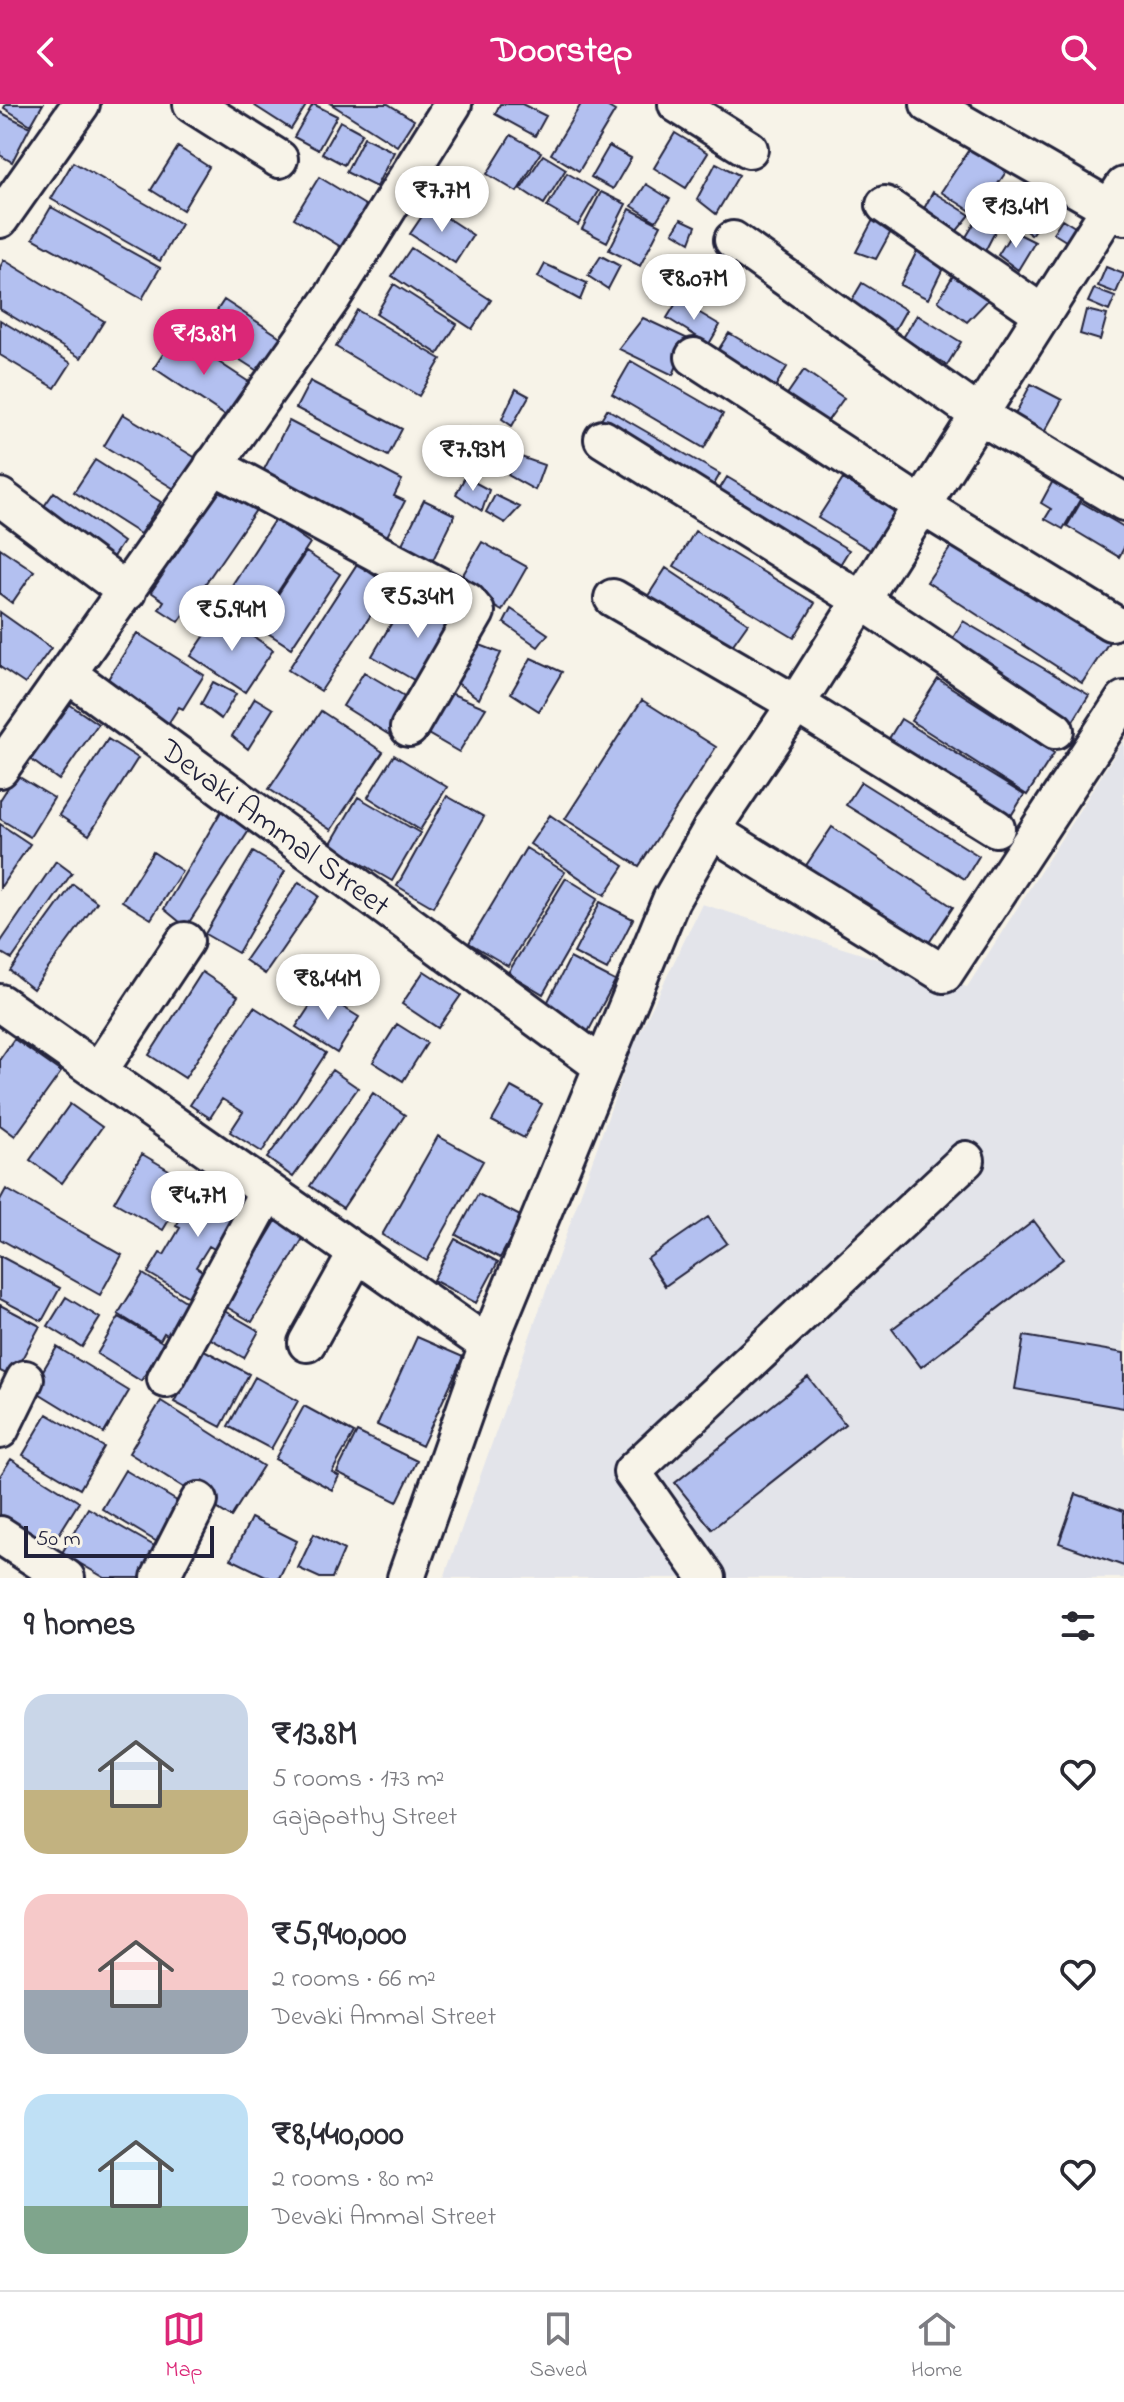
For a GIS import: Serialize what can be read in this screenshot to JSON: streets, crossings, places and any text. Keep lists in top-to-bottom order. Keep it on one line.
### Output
{"streets":{"street":["Devaki Ammal Street"]},"scale_bar":"50 m","page":{"header":"Doorstep","price":["₹7.7M","₹13.4M","₹8.07M","₹13.8M","₹7.93M","₹5.34M","₹5.94M","₹8.44M","₹4.7M"],"scale":"50 m","heading":"9 homes","list":[{"name":"₹13.8M","note":"5 rooms · 173 m² · Gajapathy Street"},{"name":"₹5,940,000","note":"2 rooms · 66 m² · Devaki Ammal Street"},{"name":"₹8,440,000","note":"2 rooms · 80 m² · Devaki Ammal Street"}],"tabs":["Map","Saved","Home"]}}
